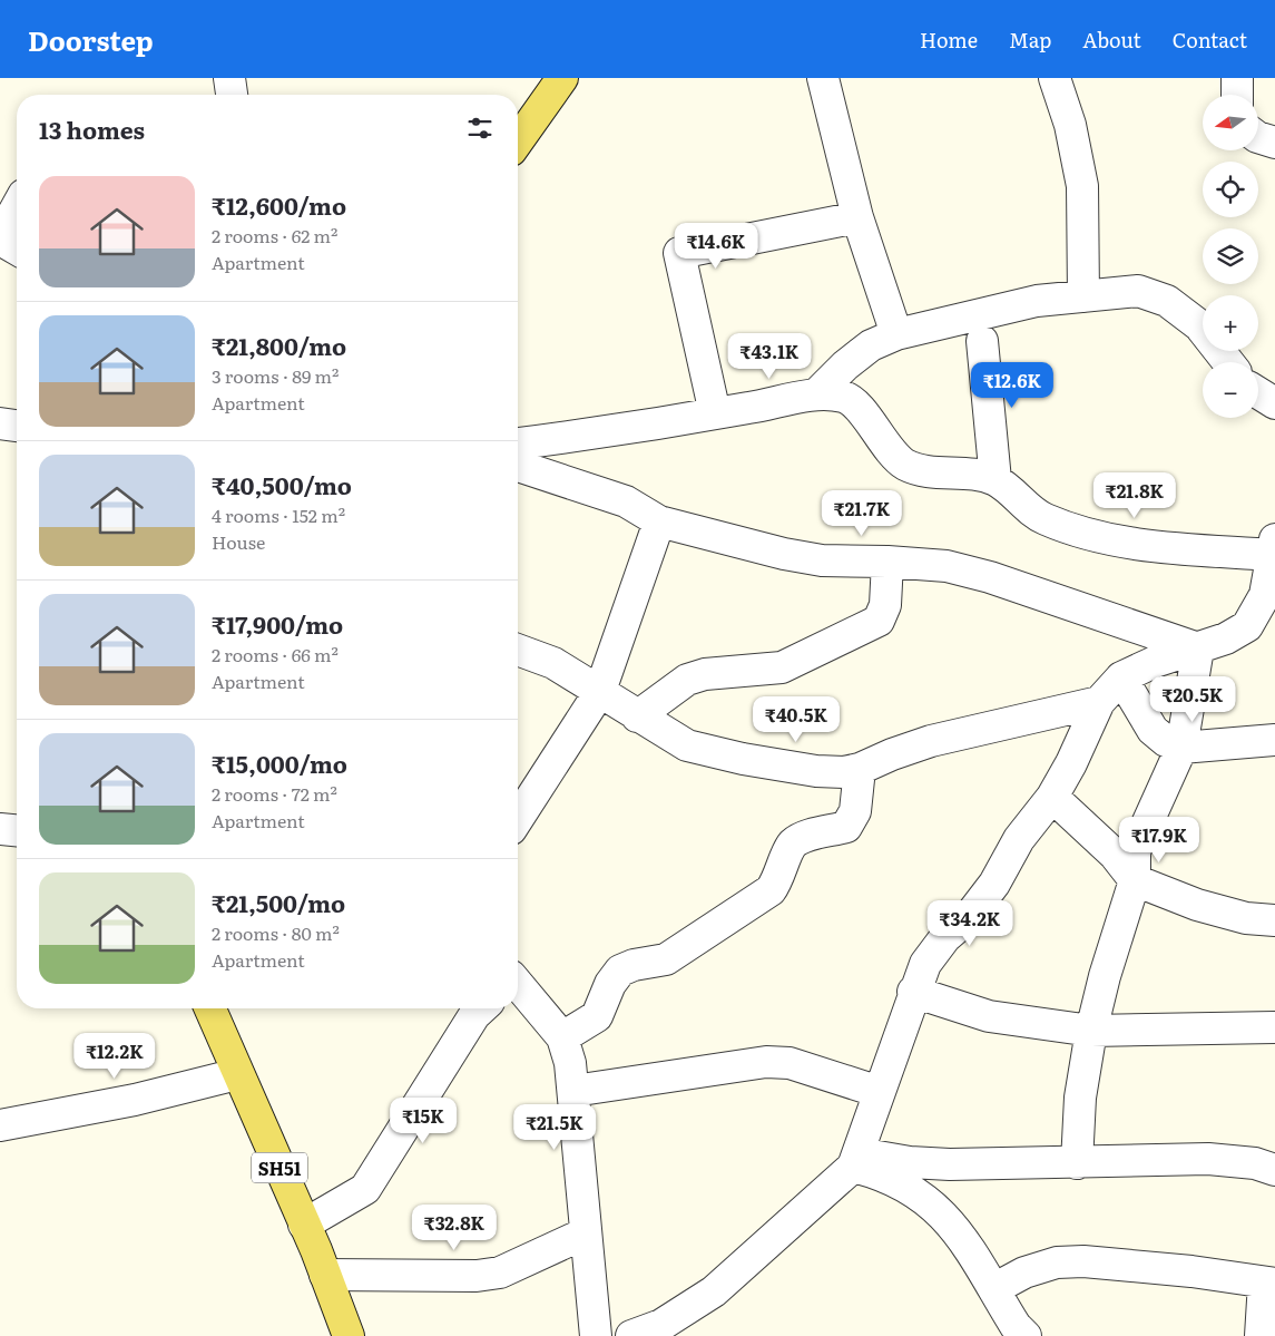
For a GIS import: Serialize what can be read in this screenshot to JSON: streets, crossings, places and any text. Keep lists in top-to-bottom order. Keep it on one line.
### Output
{"streets":{"main road":["SH51"]},"north":"left","page":{"header":"Doorstep","nav":["Home","Map","About","Contact"],"map_buttons":["+","−"],"heading":"13 homes","list":[{"name":"₹12,600/mo","note":"2 rooms · 62 m² · Apartment"},{"name":"₹21,800/mo","note":"3 rooms · 89 m² · Apartment"},{"name":"₹40,500/mo","note":"4 rooms · 152 m² · House"},{"name":"₹17,900/mo","note":"2 rooms · 66 m² · Apartment"},{"name":"₹15,000/mo","note":"2 rooms · 72 m² · Apartment"},{"name":"₹21,500/mo","note":"2 rooms · 80 m² · Apartment"}],"price":["₹14.6K","₹43.1K","₹12.6K","₹21.8K","₹21.7K","₹20.5K","₹40.5K","₹17.9K","₹34.2K","₹12.2K","₹15K","₹21.5K","₹32.8K"]}}
